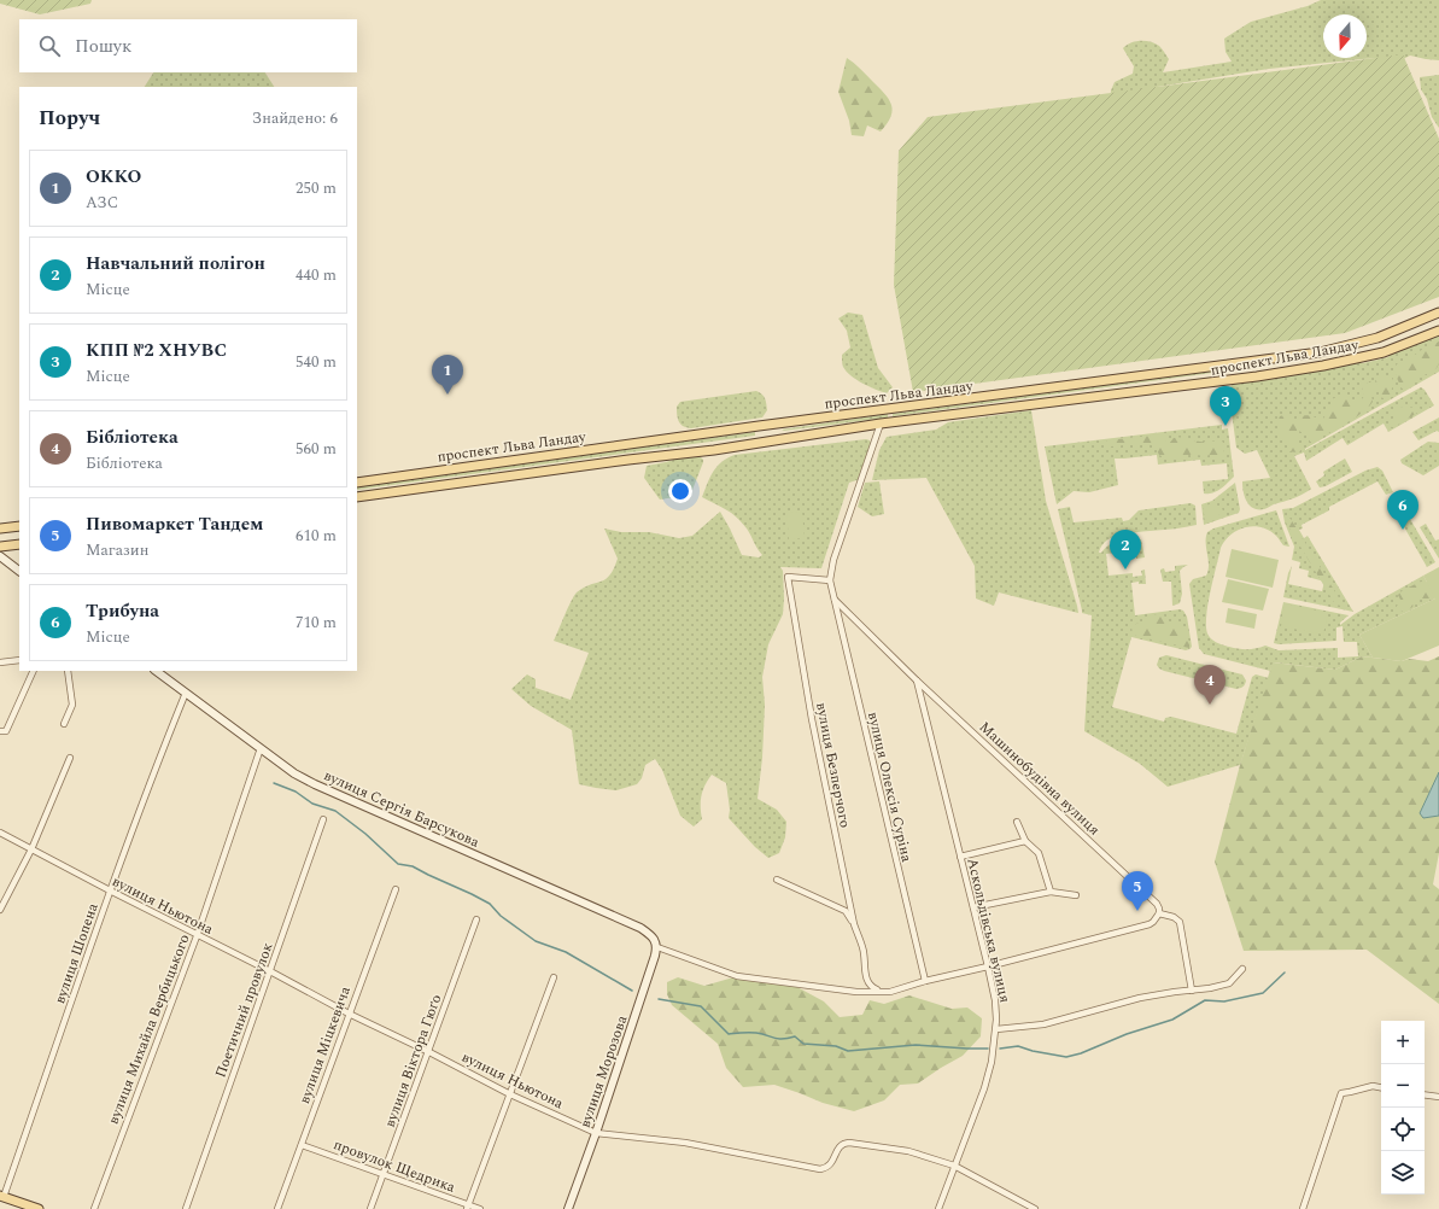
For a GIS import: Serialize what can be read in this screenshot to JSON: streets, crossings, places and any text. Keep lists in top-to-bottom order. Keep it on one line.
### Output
{"streets":{"main road":["проспект Льва Ландау","вулиця Сергія Барсукова","вулиця Морозова"],"street":["вулиця Безперчого","Машинобудівна вулиця","вулиця Олексія Суріна","вулиця Ньютона","Аскольдівська вулиця","вулиця Шопена","Поетичний провулок","вулиця Михайла Вербицького","вулиця Міцкевича","вулиця Віктора Гюґо","провулок Щедрика"]},"crossings":[["вулиця Безперчого","вулиця Олексія Суріна"],["Машинобудівна вулиця","вулиця Олексія Суріна"],["Машинобудівна вулиця","Аскольдівська вулиця"],["вулиця Сергія Барсукова","вулиця Шопена"],["вулиця Сергія Барсукова","вулиця Михайла Вербицького"],["вулиця Сергія Барсукова","вулиця Морозова"],["вулиця Ньютона","Аскольдівська вулиця"],["вулиця Ньютона","вулиця Шопена"],["вулиця Ньютона","Поетичний провулок"],["вулиця Ньютона","вулиця Михайла Вербицького"],["вулиця Ньютона","вулиця Міцкевича"],["вулиця Ньютона","вулиця Віктора Гюґо"],["вулиця Ньютона","вулиця Морозова"],["вулиця Міцкевича","провулок Щедрика"],["вулиця Віктора Гюґо","провулок Щедрика"]],"north":"bottom","page":{"search":"Пошук","heading":["Поруч","Знайдено: 6"],"list":[{"mark":"1","name":"ОККО","note":"АЗС","value":"250 m"},{"mark":"2","name":"Навчальний полігон","note":"Місце","value":"440 m"},{"mark":"3","name":"КПП №2 ХНУВС","note":"Місце","value":"540 m"},{"mark":"4","name":"Бібліотека","note":"Бібліотека","value":"560 m"},{"mark":"5","name":"Пивомаркет Тандем","note":"Магазин","value":"610 m"},{"mark":"6","name":"Трибуна","note":"Місце","value":"710 m"}],"pins":["1","3","6","2","4","5"],"map_buttons":["+","−"]}}
